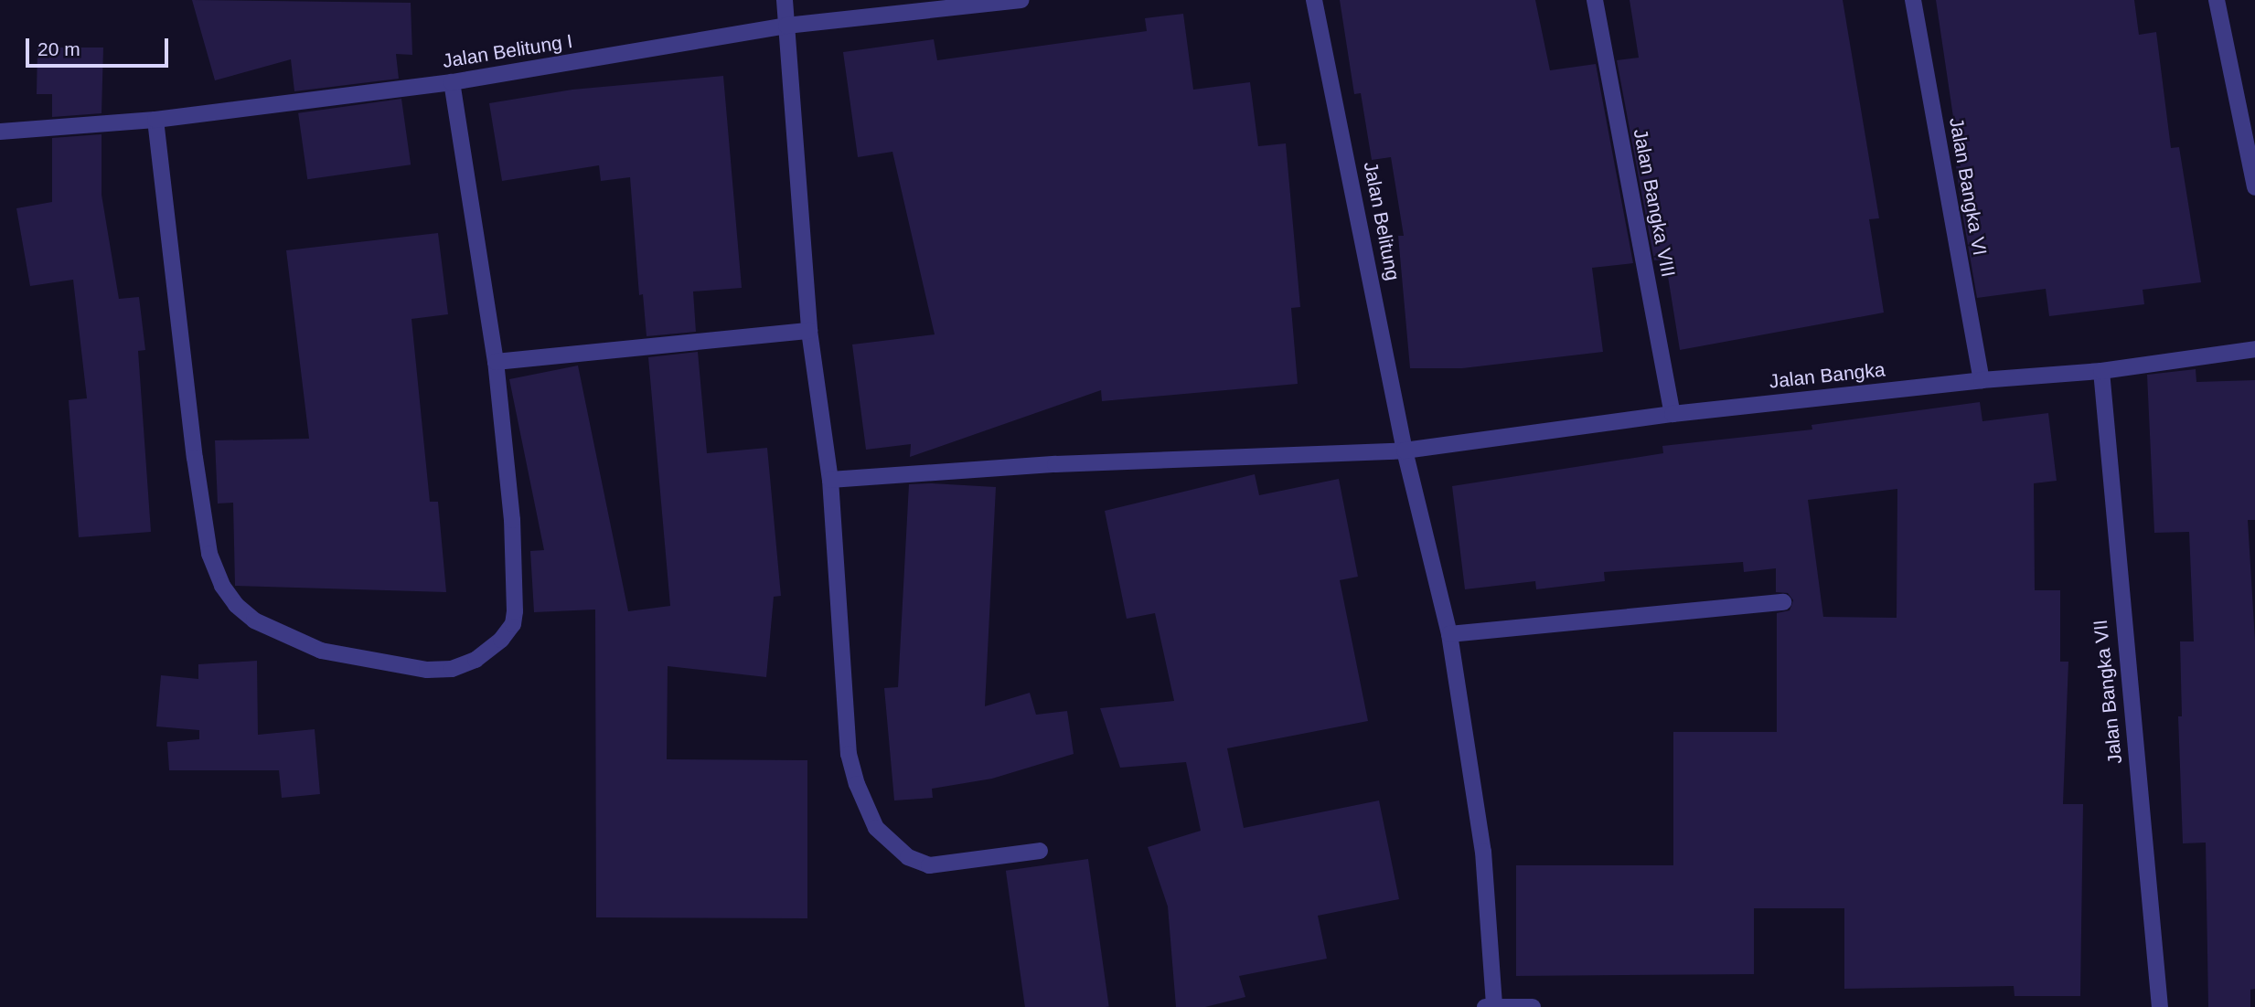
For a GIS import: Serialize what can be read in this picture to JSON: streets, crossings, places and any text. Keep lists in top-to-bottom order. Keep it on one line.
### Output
{"streets":{"street":["Jalan Belitung I","Jalan Bangka VI","Jalan Bangka VIII","Jalan Belitung","Jalan Bangka","Jalan Bangka VII"]},"crossings":[["Jalan Bangka VI","Jalan Bangka"],["Jalan Bangka VIII","Jalan Bangka"],["Jalan Belitung","Jalan Bangka"],["Jalan Bangka","Jalan Bangka VII"]],"scale_bar":"20 m"}
